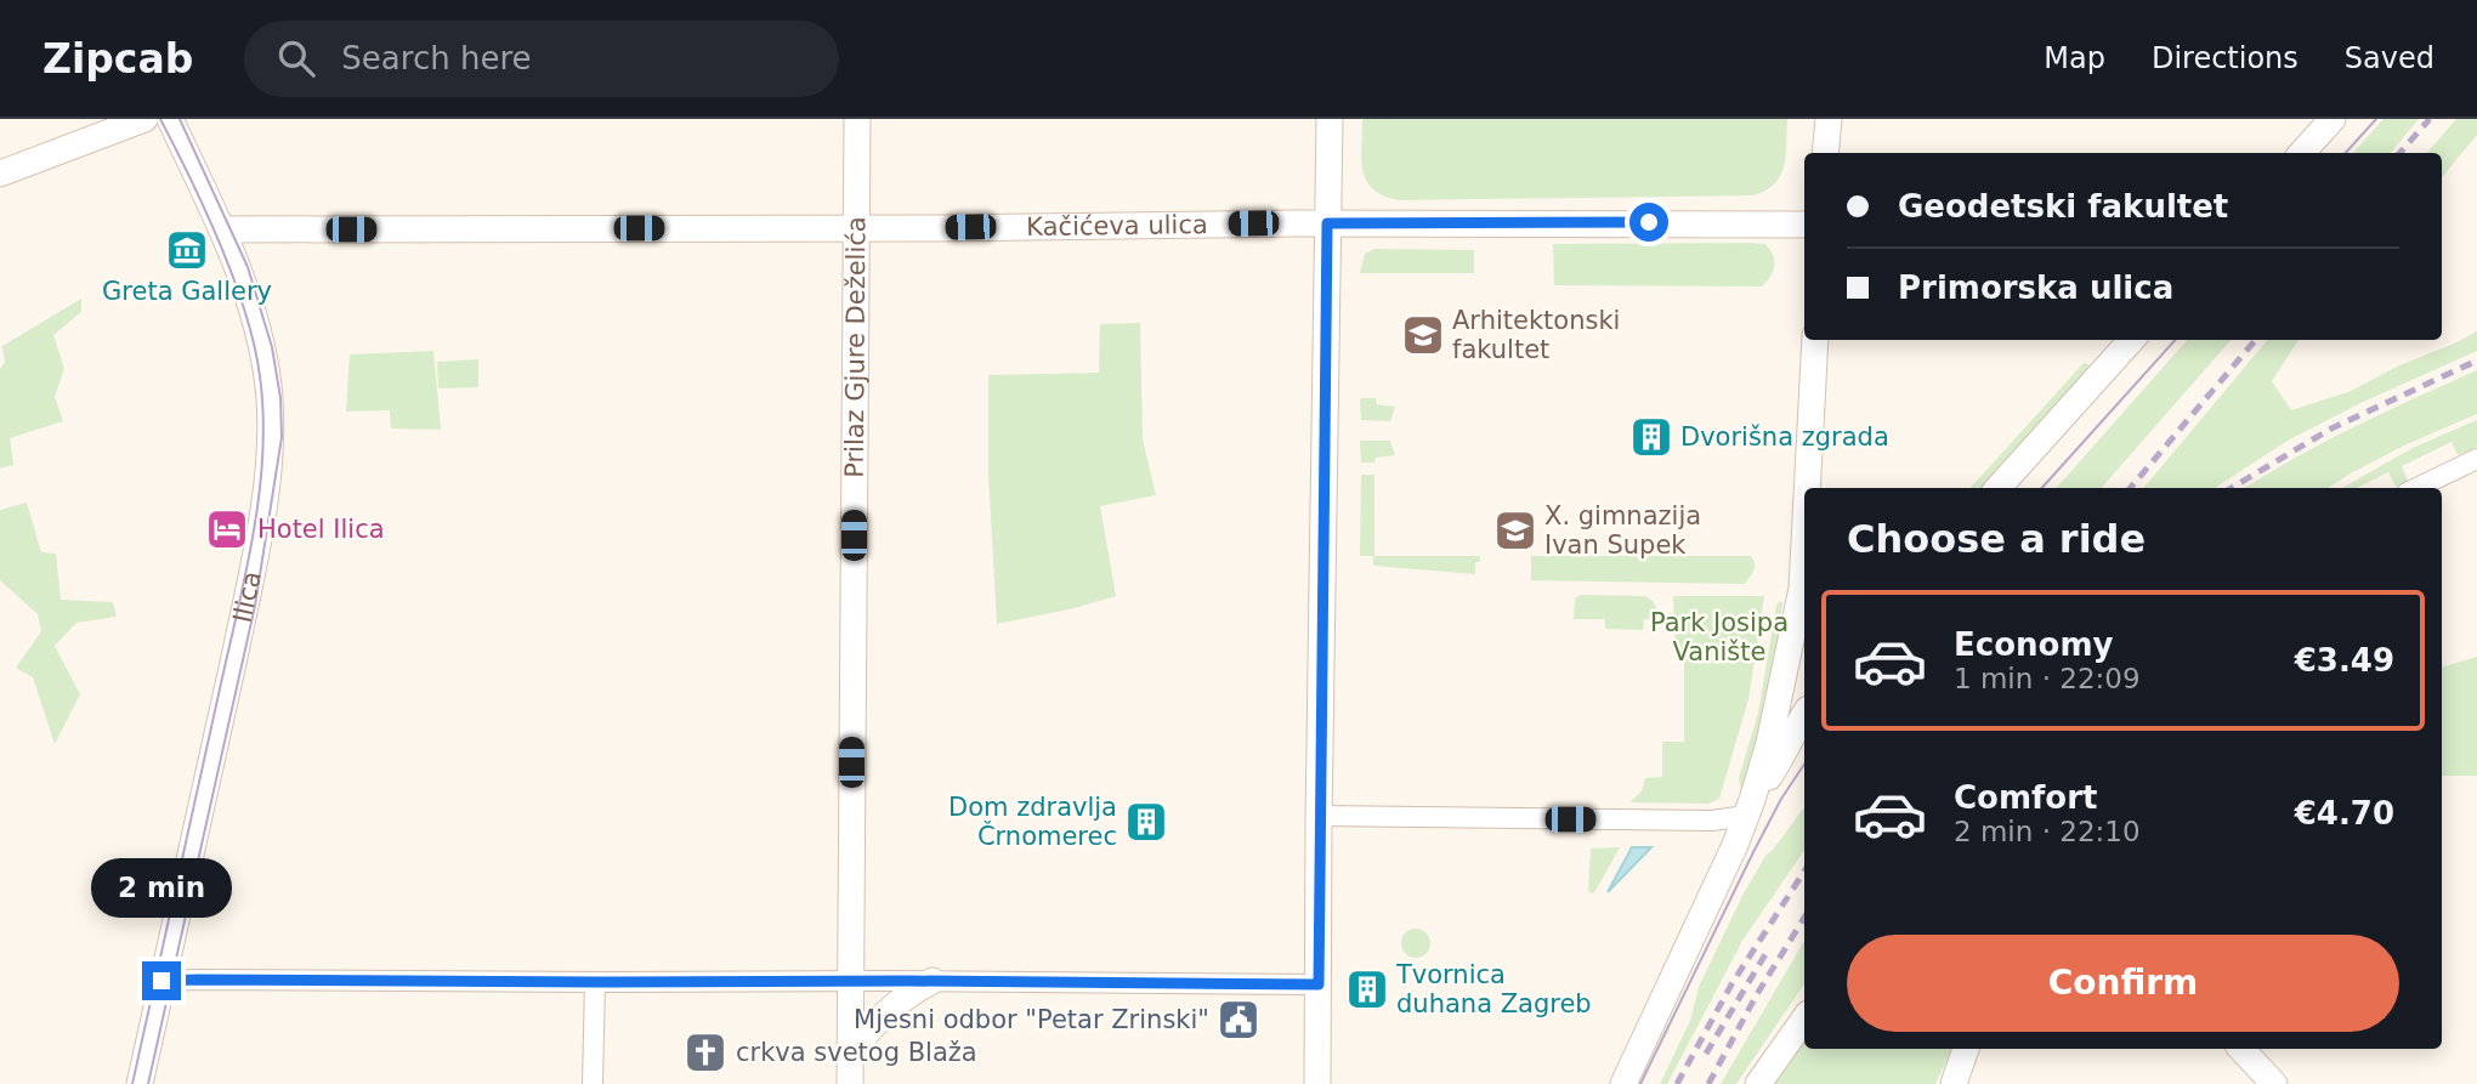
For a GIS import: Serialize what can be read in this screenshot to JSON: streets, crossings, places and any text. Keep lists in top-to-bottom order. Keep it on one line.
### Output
{"streets":{"street":["Kačićeva ulica","Prilaz Gjure Deželića","Ilica"]},"crossings":[["Kačićeva ulica","Prilaz Gjure Deželića"],["Kačićeva ulica","Ilica"]],"parks":["Park Josipa Vanište"],"places":{"museum":["Greta Gallery"],"school or university":["Arhitektonski fakultet","X. gimnazija Ivan Supek"],"building":["Dvorišna zgrada","Dom zdravlja Črnomerec","Tvornica duhana Zagreb"],"hotel":["Hotel Ilica"],"public building":["Mjesni odbor \"Petar Zrinski\""],"church":["crkva svetog Blaža"]},"page":{"header":"Zipcab","search":"Search here","nav":["Map","Directions","Saved"],"banner":["Geodetski fakultet","Primorska ulica"],"heading":"Choose a ride","list":[{"name":"Economy","note":"1 min · 22:09","value":"€3.49"},{"name":"Comfort","note":"2 min · 22:10","value":"€4.70"}],"bubble":"2 min","buttons":"Confirm"}}
